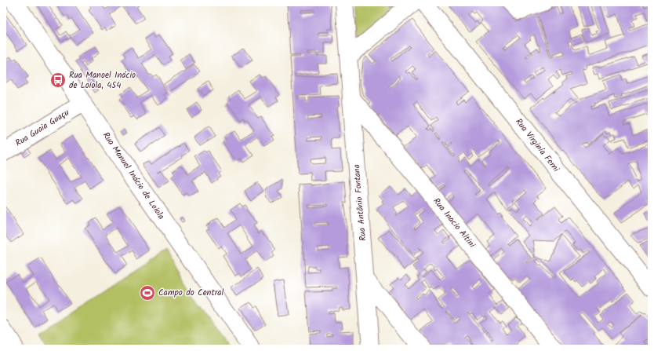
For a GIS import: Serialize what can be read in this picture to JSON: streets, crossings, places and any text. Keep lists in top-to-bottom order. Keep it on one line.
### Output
{"streets":{"street":["Rua Guaia Guaçu","Rua Virginía Ferni","Rua Manuel Inácio de Loiola","Rua Antônio Fontana","Rua Inacio Altini"]},"crossings":[["Rua Guaia Guaçu","Rua Manuel Inácio de Loiola"],["Rua Antônio Fontana","Rua Inacio Altini"]],"places":{"bus stop":["Rua Manoel Inácio de Loiola, 454"],"sports":["Campo do Central"]}}
